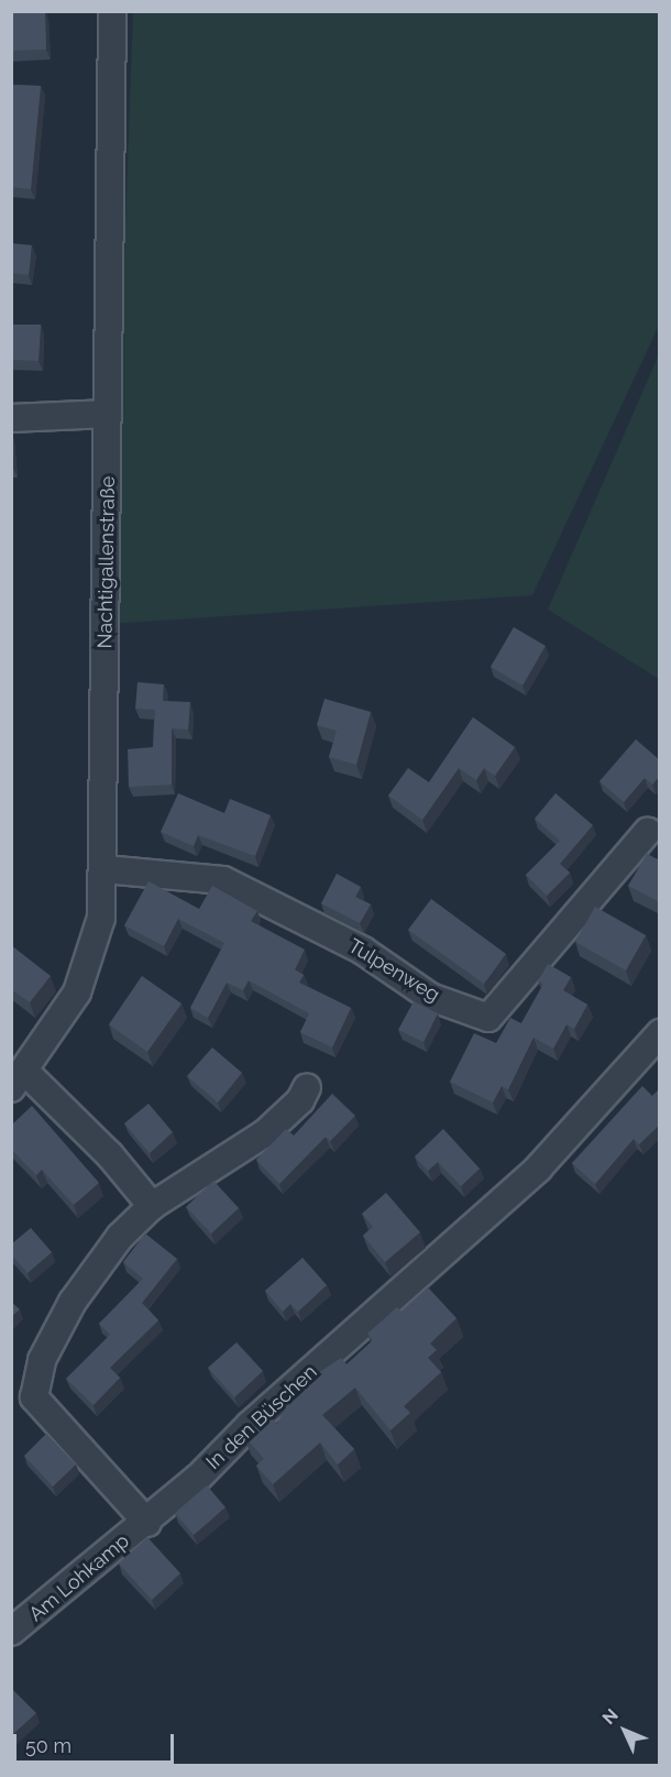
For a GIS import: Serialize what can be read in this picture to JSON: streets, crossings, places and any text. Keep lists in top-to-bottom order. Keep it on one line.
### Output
{"streets":{"street":["Nachtigallenstraße","Tulpenweg","In den Büschen","Am Lohkamp"]},"crossings":[["Nachtigallenstraße","Tulpenweg"],["In den Büschen","Am Lohkamp"]],"scale_bar":"50 m","north":"top left"}
